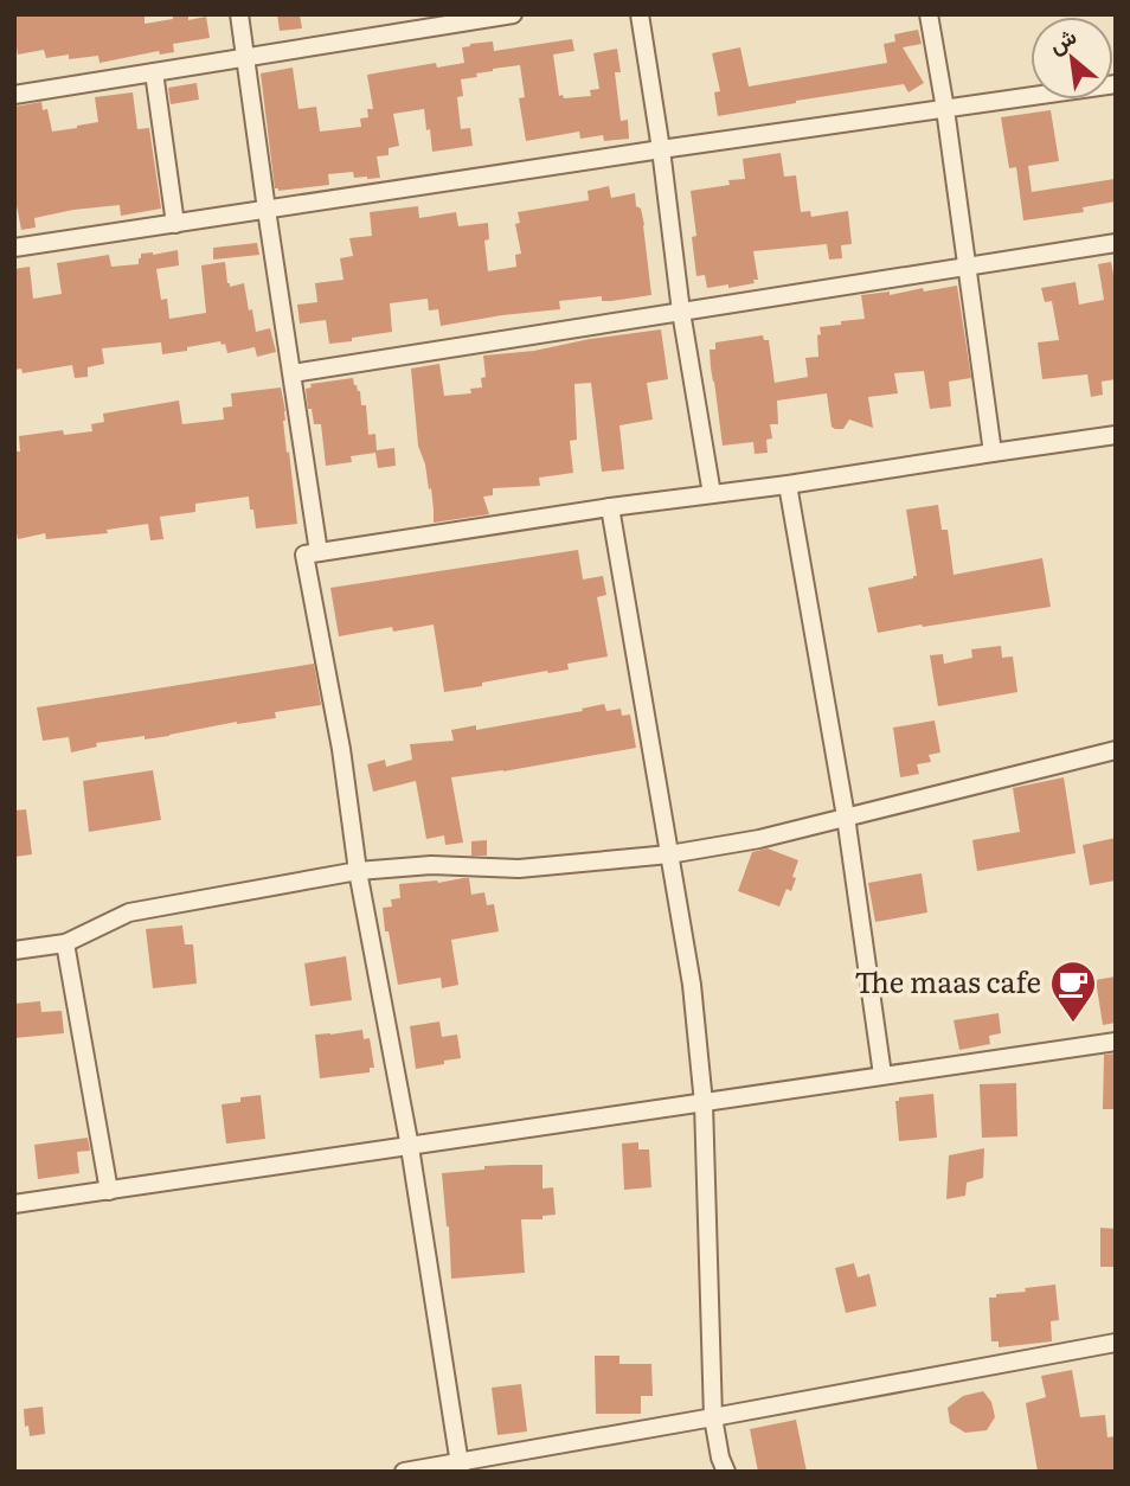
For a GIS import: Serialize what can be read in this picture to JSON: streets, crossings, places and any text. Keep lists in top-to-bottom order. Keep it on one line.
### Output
{"places":{"cafe":["The maas cafe"]},"north":"top left"}
